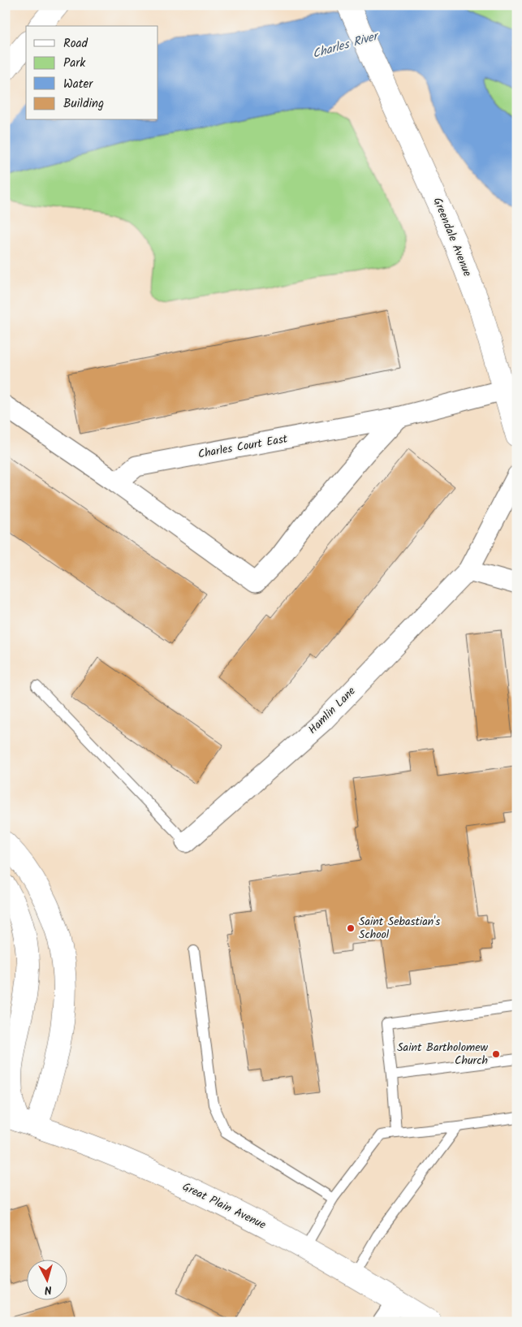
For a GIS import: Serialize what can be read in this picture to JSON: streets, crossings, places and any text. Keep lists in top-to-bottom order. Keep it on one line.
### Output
{"streets":{"main road":["Greendale Avenue","Great Plain Avenue"],"street":["Charles Court East","Hamlin Lane"]},"crossings":[["Greendale Avenue","Charles Court East"]],"water":["Charles River"],"places":["Saint Sebastian's School","Saint Bartholomew Church"],"legend":["Road","Park","Water","Building"],"north":"bottom"}
